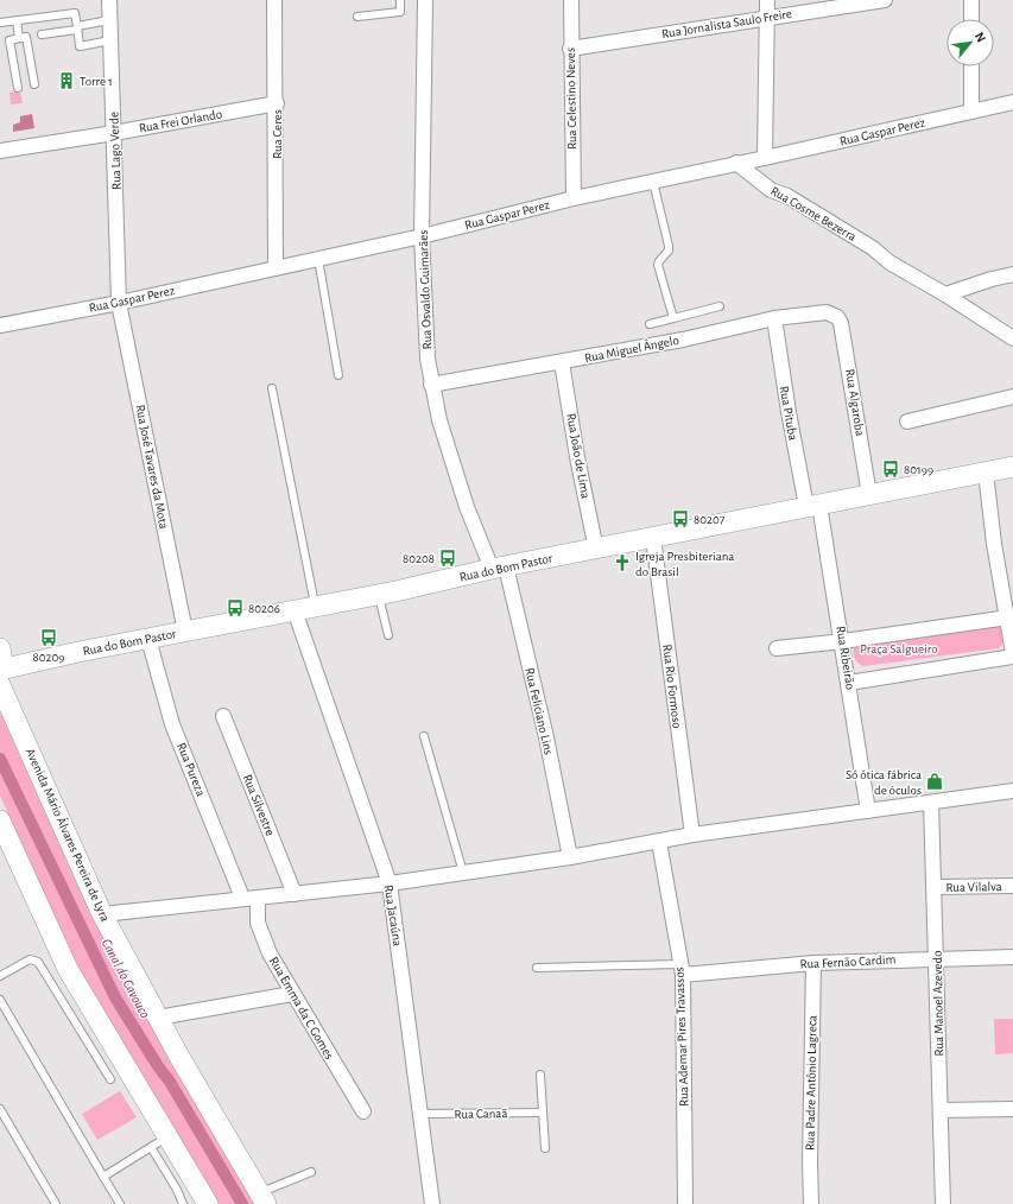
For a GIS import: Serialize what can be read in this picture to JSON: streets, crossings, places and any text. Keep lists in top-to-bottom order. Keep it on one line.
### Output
{"streets":{"street":["Rua Jornalista Saulo Freire","Rua Celestino Neves","Rua Frei Orlando","Rua Gaspar Perez","Rua Ceres","Rua Lago Verde","Rua Cosme Bezerra","Rua Osvaldo Guimarães","Rua Miguel Ângelo","Rua Algaroba","Rua Pituba","Rua João de Lima","Rua José Tavares da Mota","Rua do Bom Pastor","Rua Ribeirão","Rua Rio Formoso","Rua Feliciano Lins","Rua Pureza","Rua Silvestre","Avenida Mário Álvares Pereira de Lyra","Rua Vilalva","Rua Jacaúna","Rua Fernão Cardim","Rua Manoel Azevedo","Rua Emma da C Gomes","Rua Ademar Pires Travassos","Rua Padre Antônio Lagreca"],"lane":["Rua Canaã"]},"crossings":[["Rua Jornalista Saulo Freire","Rua Celestino Neves"],["Rua Celestino Neves","Rua Gaspar Perez"],["Rua Frei Orlando","Rua Ceres"],["Rua Frei Orlando","Rua Lago Verde"],["Rua Gaspar Perez","Rua Ceres"],["Rua Gaspar Perez","Rua Lago Verde"],["Rua Gaspar Perez","Rua Cosme Bezerra"],["Rua Gaspar Perez","Rua Osvaldo Guimarães"],["Rua Gaspar Perez","Rua José Tavares da Mota"],["Rua Lago Verde","Rua José Tavares da Mota"],["Rua Osvaldo Guimarães","Rua Miguel Ângelo"],["Rua Osvaldo Guimarães","Rua do Bom Pastor"],["Rua Osvaldo Guimarães","Rua Feliciano Lins"],["Rua Miguel Ângelo","Rua Algaroba"],["Rua Miguel Ângelo","Rua Pituba"],["Rua Miguel Ângelo","Rua João de Lima"],["Rua Algaroba","Rua do Bom Pastor"],["Rua Pituba","Rua do Bom Pastor"],["Rua Pituba","Rua Ribeirão"],["Rua João de Lima","Rua do Bom Pastor"],["Rua José Tavares da Mota","Rua do Bom Pastor"],["Rua do Bom Pastor","Rua Ribeirão"],["Rua do Bom Pastor","Rua Rio Formoso"],["Rua do Bom Pastor","Rua Feliciano Lins"],["Rua do Bom Pastor","Rua Pureza"],["Rua do Bom Pastor","Avenida Mário Álvares Pereira de Lyra"],["Rua do Bom Pastor","Rua Jacaúna"],["Rua Vilalva","Rua Manoel Azevedo"],["Rua Jacaúna","Rua Canaã"],["Rua Fernão Cardim","Rua Manoel Azevedo"],["Rua Fernão Cardim","Rua Ademar Pires Travassos"],["Rua Fernão Cardim","Rua Padre Antônio Lagreca"]],"water":["Canal do Cavouco"],"parks":["Praça Salgueiro"],"places":{"building":["Torre 1"],"bus stop":["80199","80207","80208","80206","80209"],"church":["Igreja Presbiteriana do Brasil"],"shop":["Só ótica fábrica de óculos"]},"north":"top right"}
